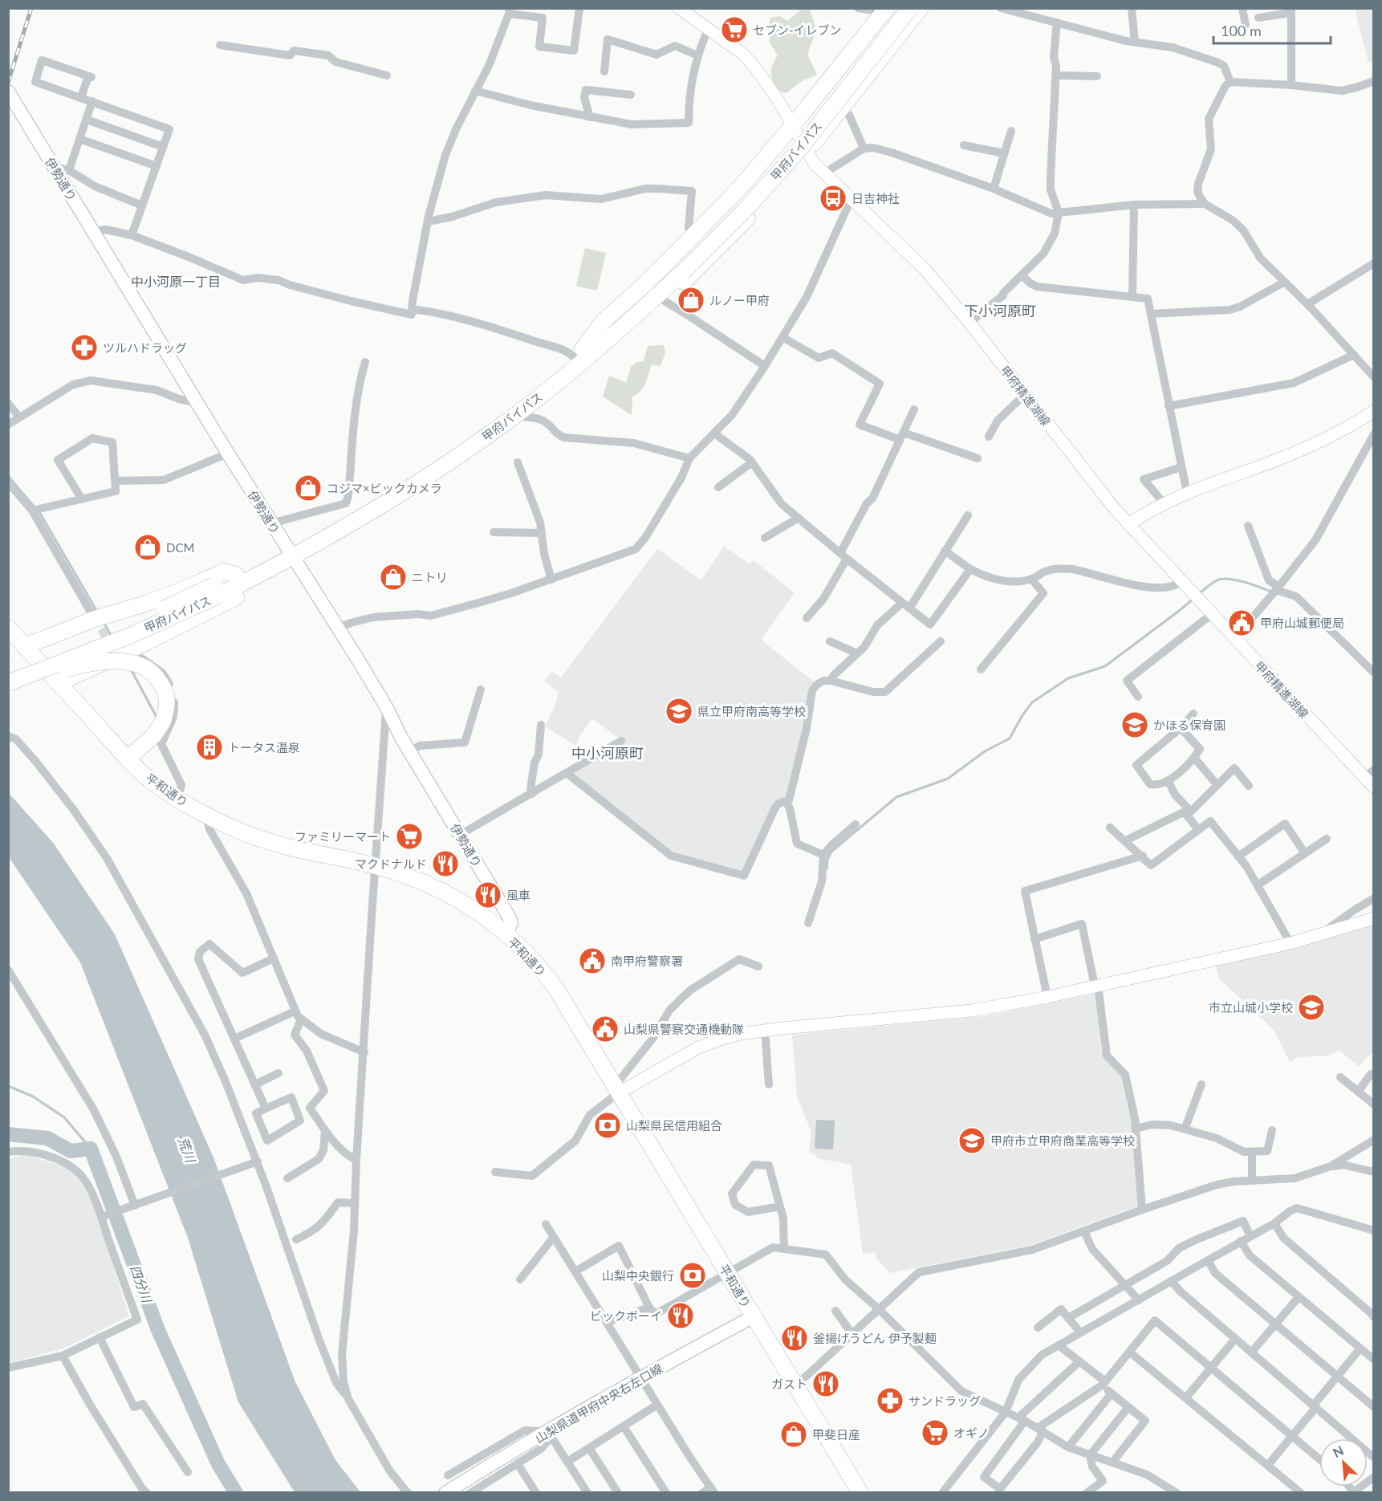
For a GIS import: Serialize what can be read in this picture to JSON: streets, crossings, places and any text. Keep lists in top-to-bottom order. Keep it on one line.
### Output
{"streets":{"highway":["甲府バイパス","平和通り"],"main road":["伊勢通り","山梨県道甲府中央右左口線"],"street":["甲府精進湖線"]},"crossings":[["甲府バイパス","伊勢通り"],["伊勢通り","平和通り"],["平和通り","山梨県道甲府中央右左口線"]],"districts":["中小河原一丁目","下小河原町","中小河原町"],"water":["荒川","四分川"],"places":{"supermarket":["セブン-イレブン","ファミリーマート","オギノ"],"bus stop":["日吉神社"],"shop":["ルノー甲府","コジマ×ビックカメラ","DCM","ニトリ","甲斐日産"],"pharmacy":["ツルハドラッグ","サンドラッグ"],"public building":["甲府山城郵便局","南甲府警察署","山梨県警察交通機動隊"],"school or university":["県立甲府南高等学校","かほる保育園","市立山城小学校","甲府市立甲府商業高等学校"],"building":["トータス温泉"],"restaurant":["マクドナルド","風車","ビックボーイ","釜揚げうどん 伊予製麺","ガスト"],"bank":["山梨県民信用組合","山梨中央銀行"]},"scale_bar":"100 m","north":"top left"}
